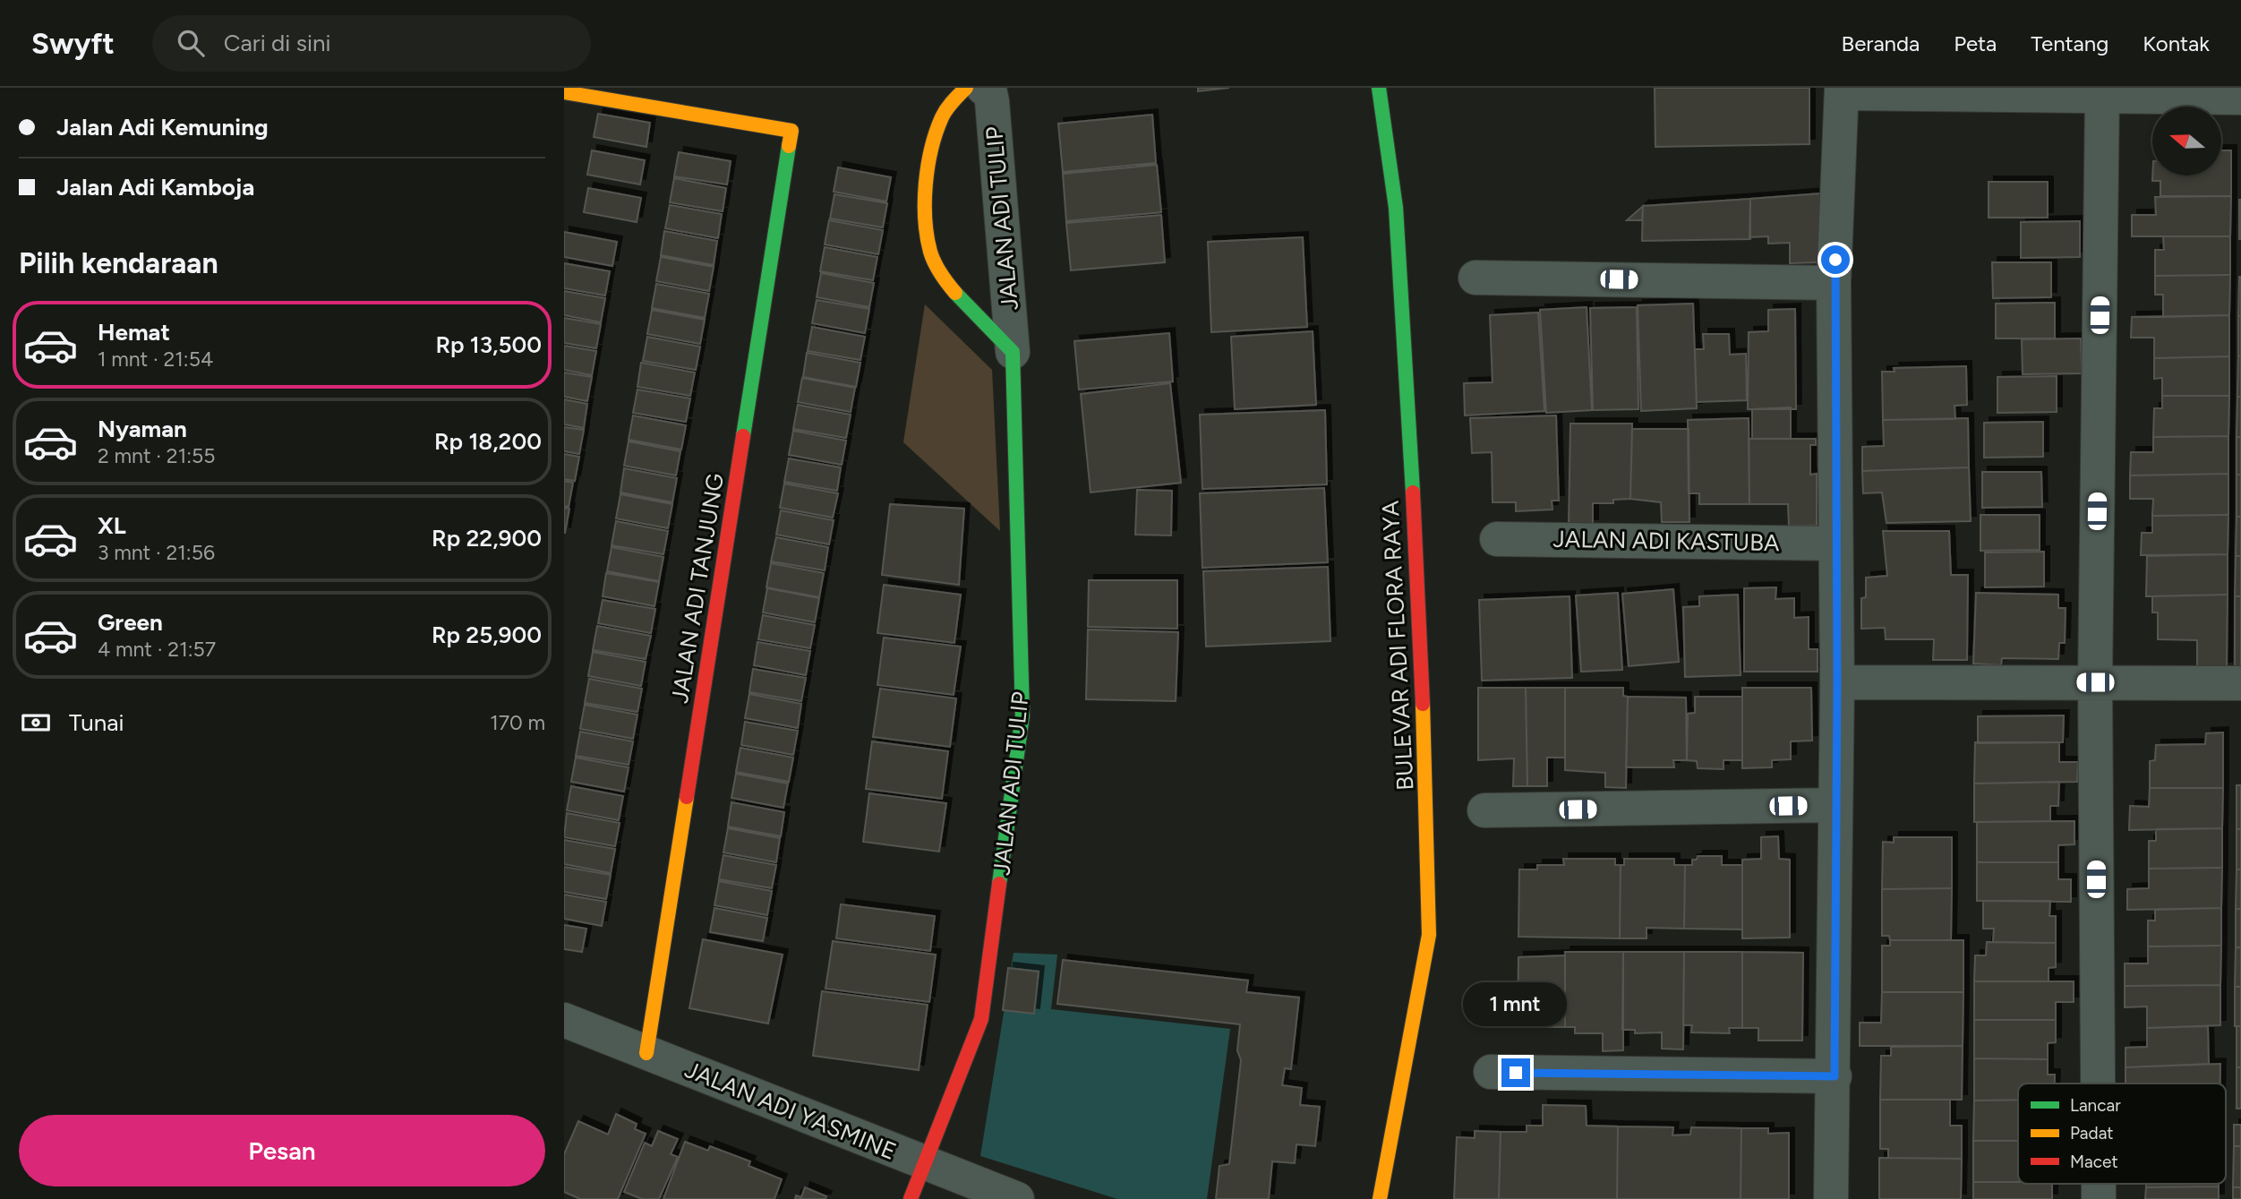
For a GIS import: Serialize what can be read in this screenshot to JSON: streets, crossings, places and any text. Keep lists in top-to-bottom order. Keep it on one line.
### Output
{"streets":{"street":["JALAN ADI TULIP","JALAN ADI KASTUBA","JALAN ADI TANJUNG","BULEVAR ADI FLORA RAYA","JALAN ADI YASMINE"]},"crossings":[["JALAN ADI TULIP","JALAN ADI YASMINE"],["JALAN ADI TANJUNG","JALAN ADI YASMINE"]],"legend":["Lancar","Padat","Macet"],"north":"left","page":{"header":"Swyft","search":"Cari di sini","nav":["Beranda","Peta","Tentang","Kontak"],"banner":["Jalan Adi Kemuning","Jalan Adi Kamboja"],"heading":"Pilih kendaraan","list":[{"name":"Hemat","note":"1 mnt · 21:54","value":"Rp 13,500"},{"name":"Nyaman","note":"2 mnt · 21:55","value":"Rp 18,200"},{"name":"XL","note":"3 mnt · 21:56","value":"Rp 22,900"},{"name":"Green","note":"4 mnt · 21:57","value":"Rp 25,900"}],"pay":["Tunai","170 m"],"bubble":"1 mnt","buttons":"Pesan"}}
